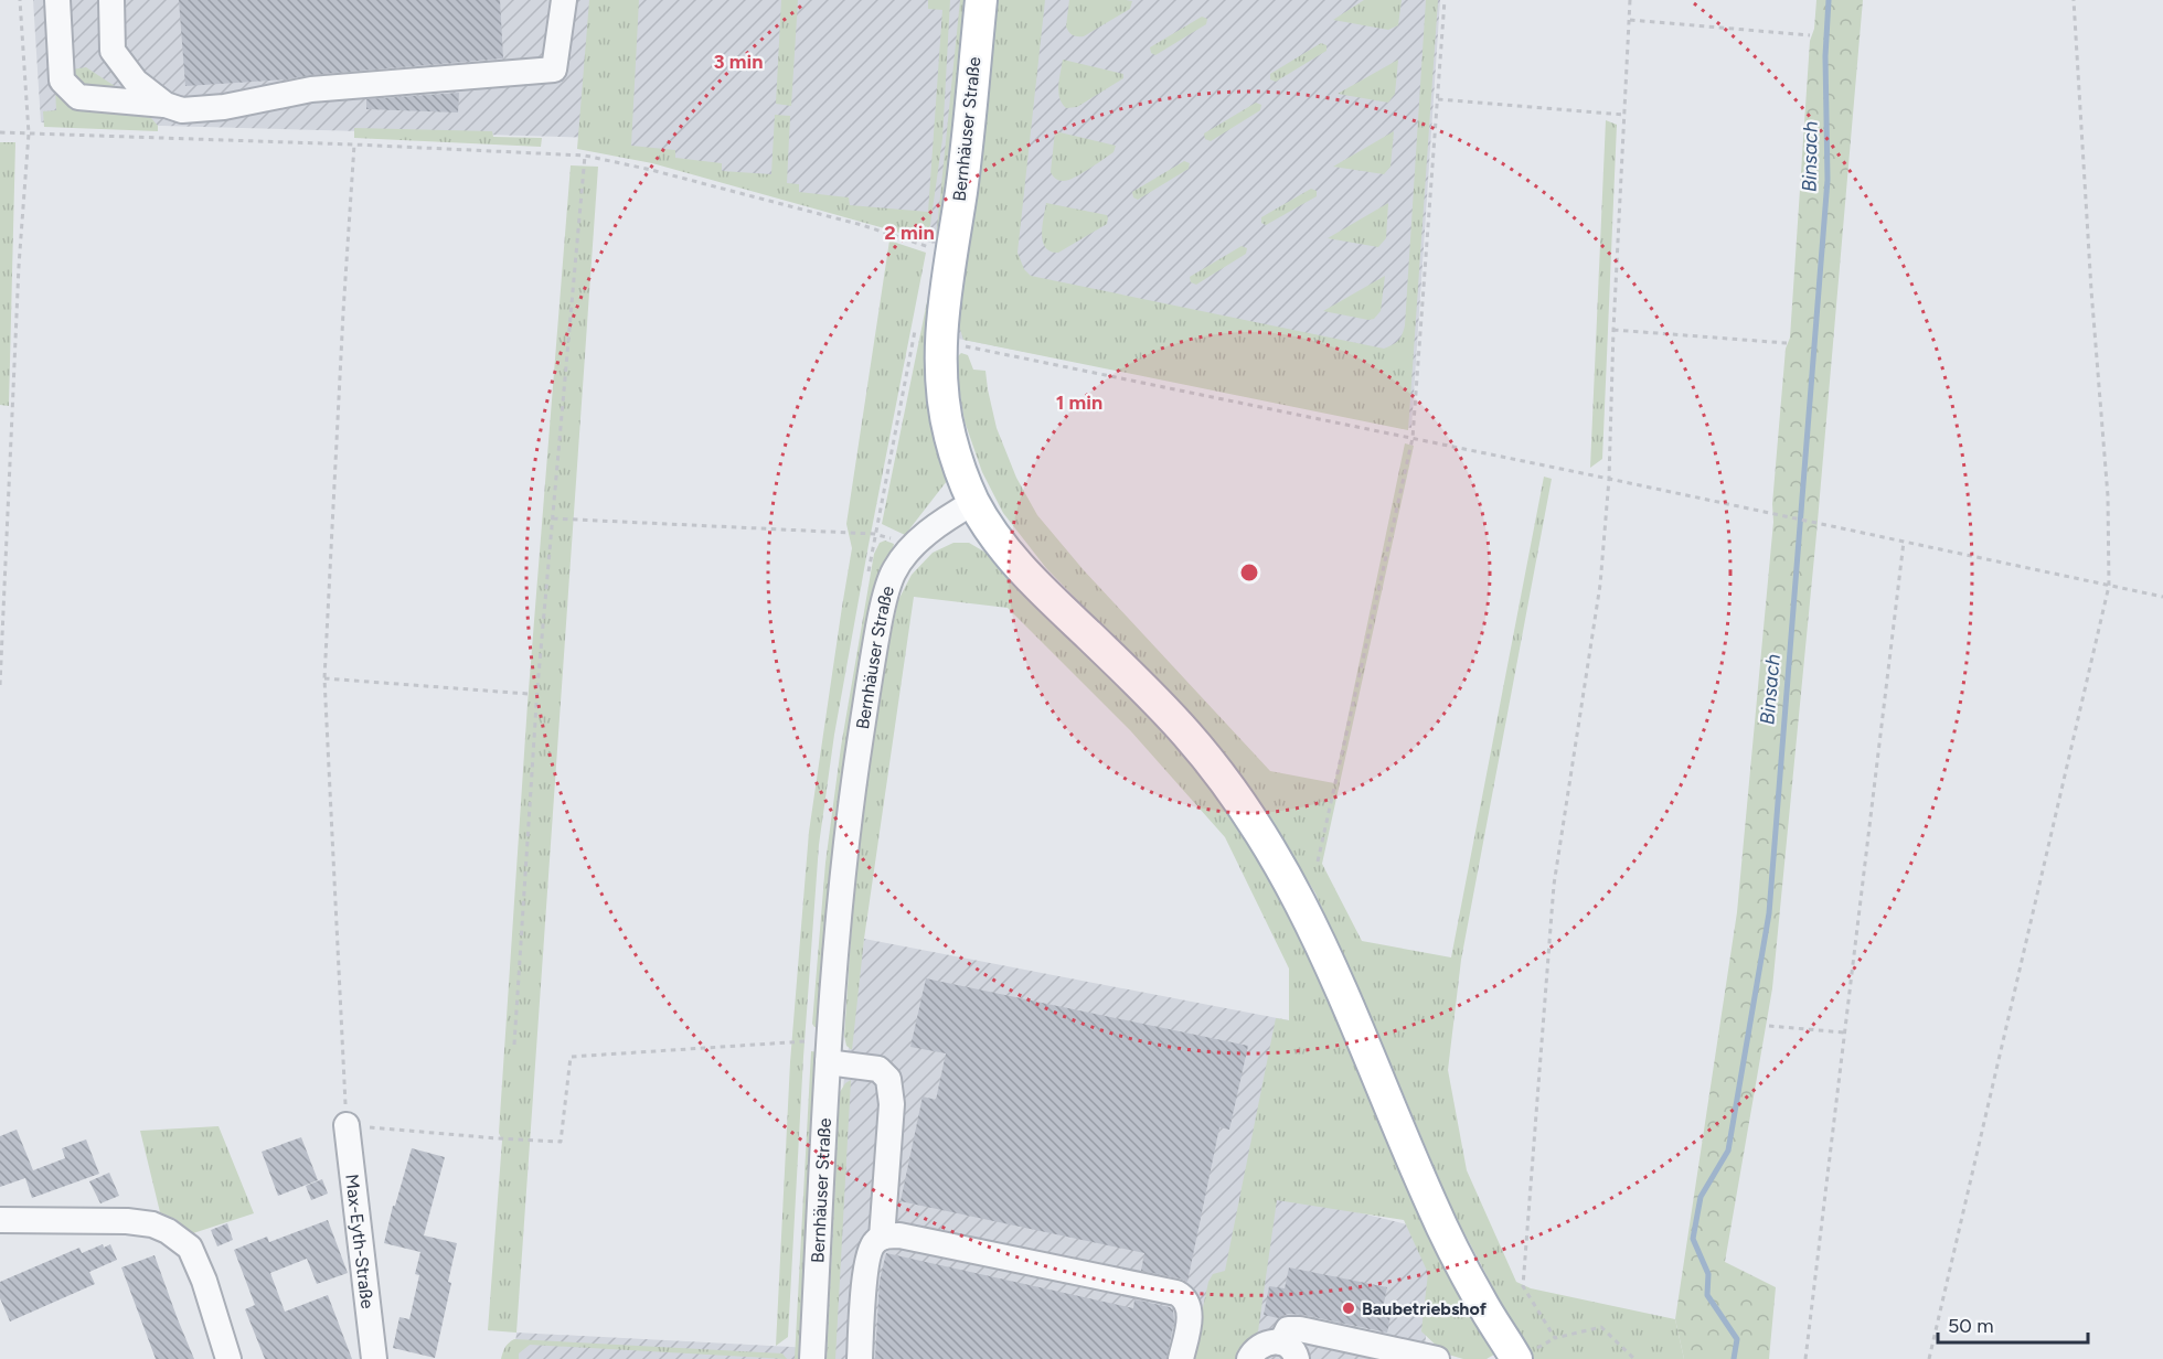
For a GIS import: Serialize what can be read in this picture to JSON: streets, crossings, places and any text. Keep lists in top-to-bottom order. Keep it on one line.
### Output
{"streets":{"main road":["Bernhäuser Straße"],"street":["Max-Eyth-Straße"]},"water":["Binsach"],"places":["Baubetriebshof"],"scale_bar":"50 m","rings":["3 min","2 min","1 min"]}
